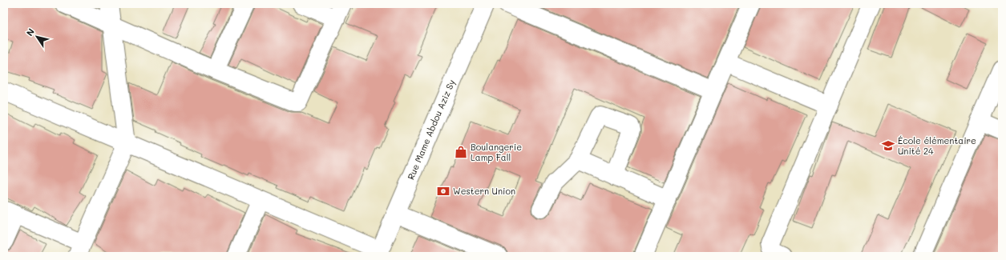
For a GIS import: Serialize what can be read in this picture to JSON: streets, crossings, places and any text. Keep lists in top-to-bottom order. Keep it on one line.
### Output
{"streets":{"street":["Rue Mame Abdou Aziz Sy"]},"places":{"school or university":["École élémentaire Unité 24"],"shop":["Boulangerie Lamp Fall"],"bank":["Western Union"]},"north":"top left"}
